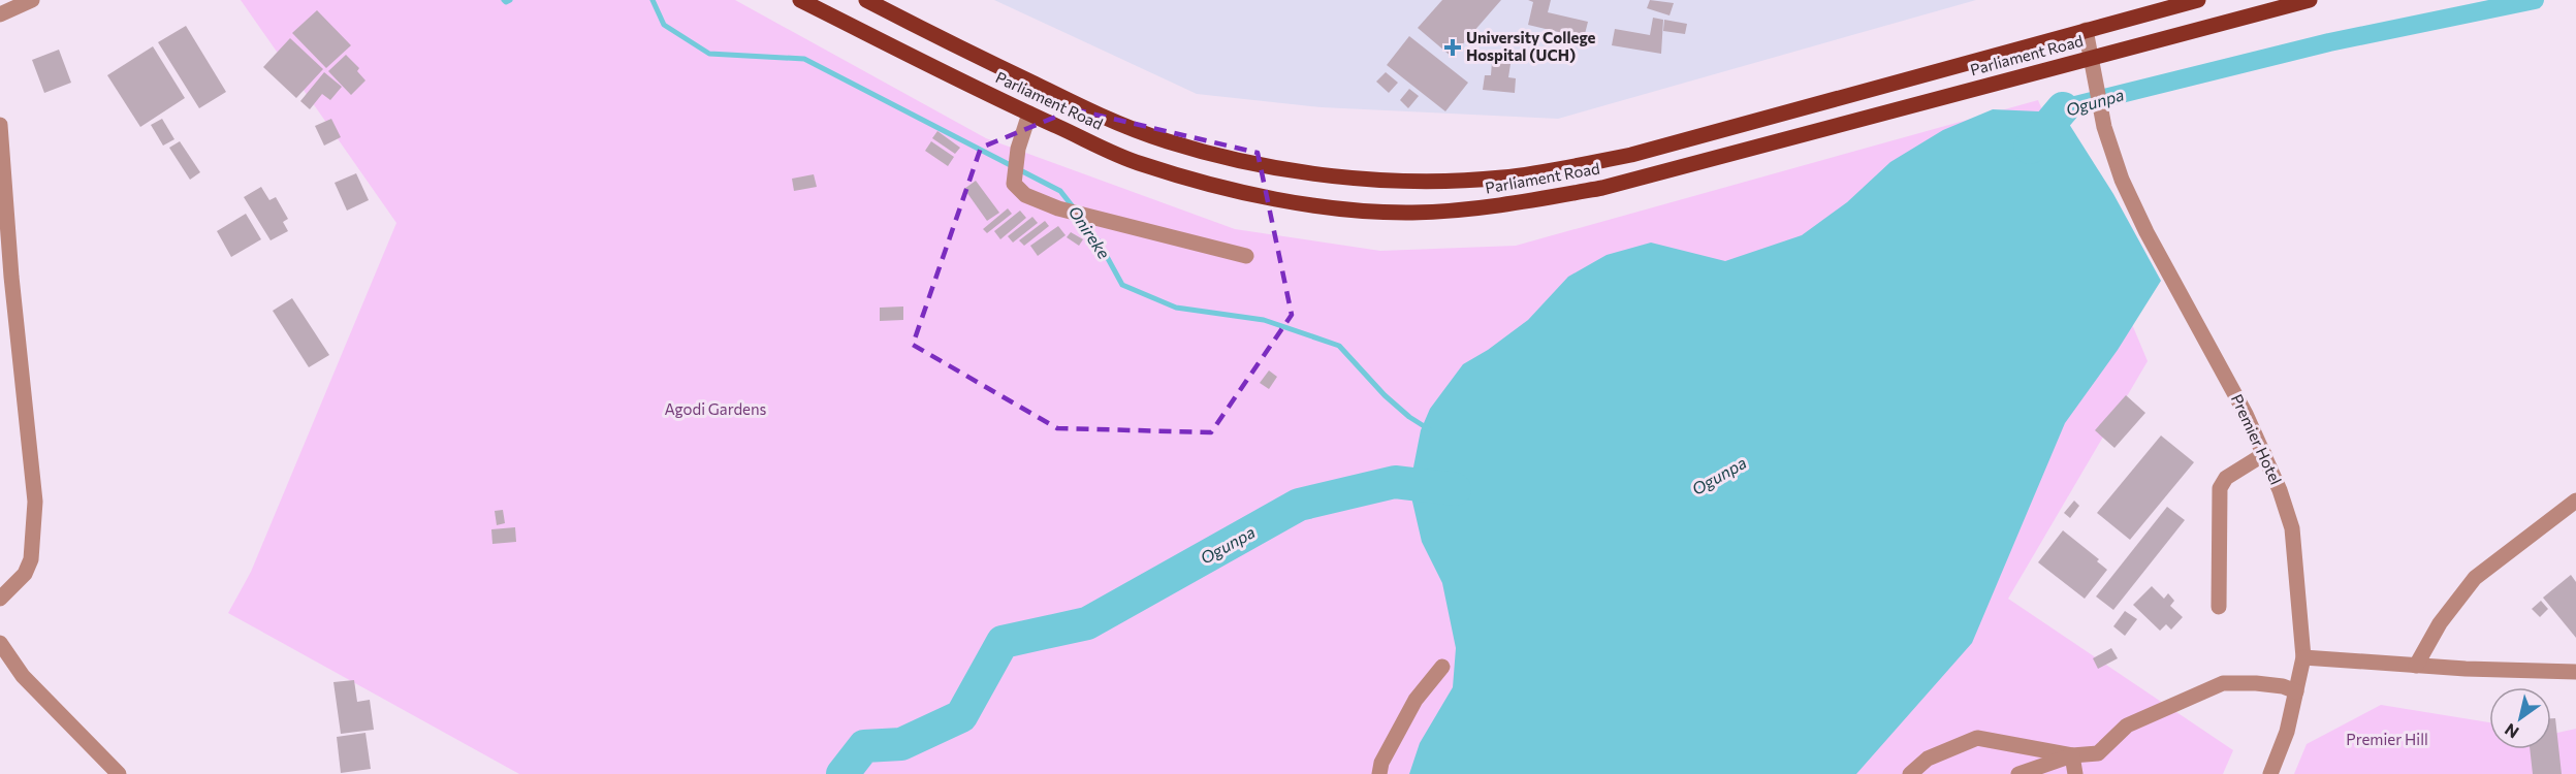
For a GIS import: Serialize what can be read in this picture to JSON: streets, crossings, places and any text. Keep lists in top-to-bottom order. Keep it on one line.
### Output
{"streets":{"main road":["Parliament Road"],"street":["Premier Hotel"]},"crossings":[["Parliament Road","Premier Hotel"]],"water":["Ogunpa","Onireke"],"parks":["Agodi Gardens","Premier Hill"],"places":{"health":["University College Hospital (UCH)"]},"north":"bottom left"}
